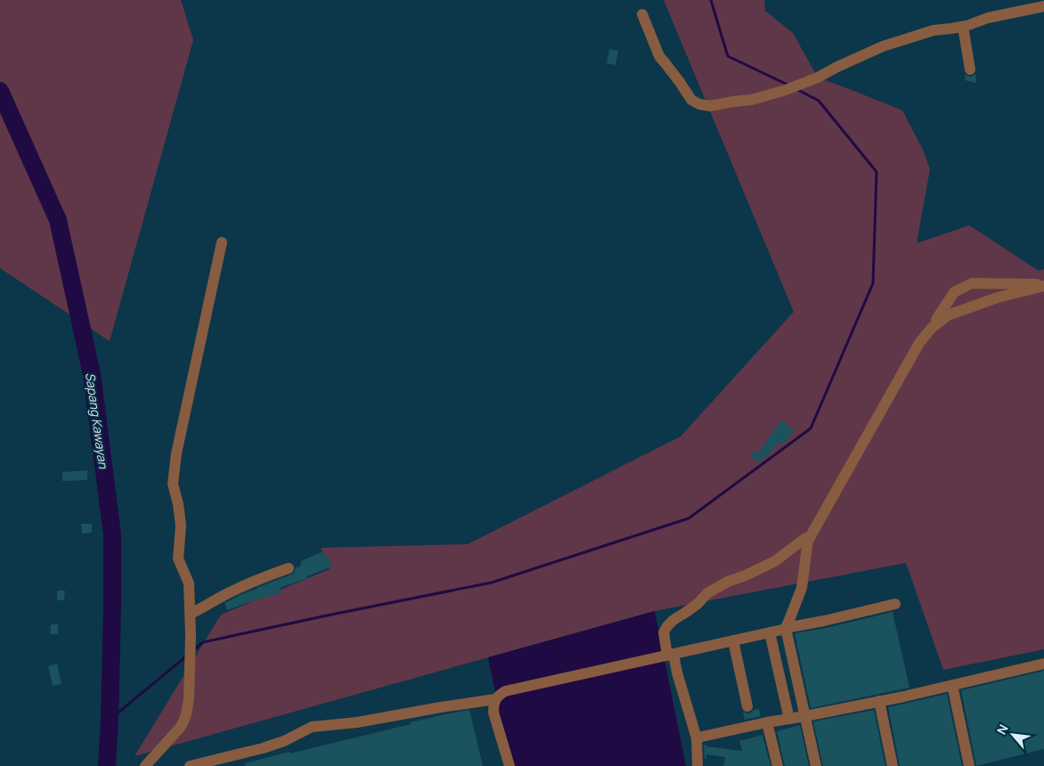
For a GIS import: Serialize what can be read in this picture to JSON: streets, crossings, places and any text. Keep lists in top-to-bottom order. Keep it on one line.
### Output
{"water":["Sapang Kawayan"],"north":"top left"}
